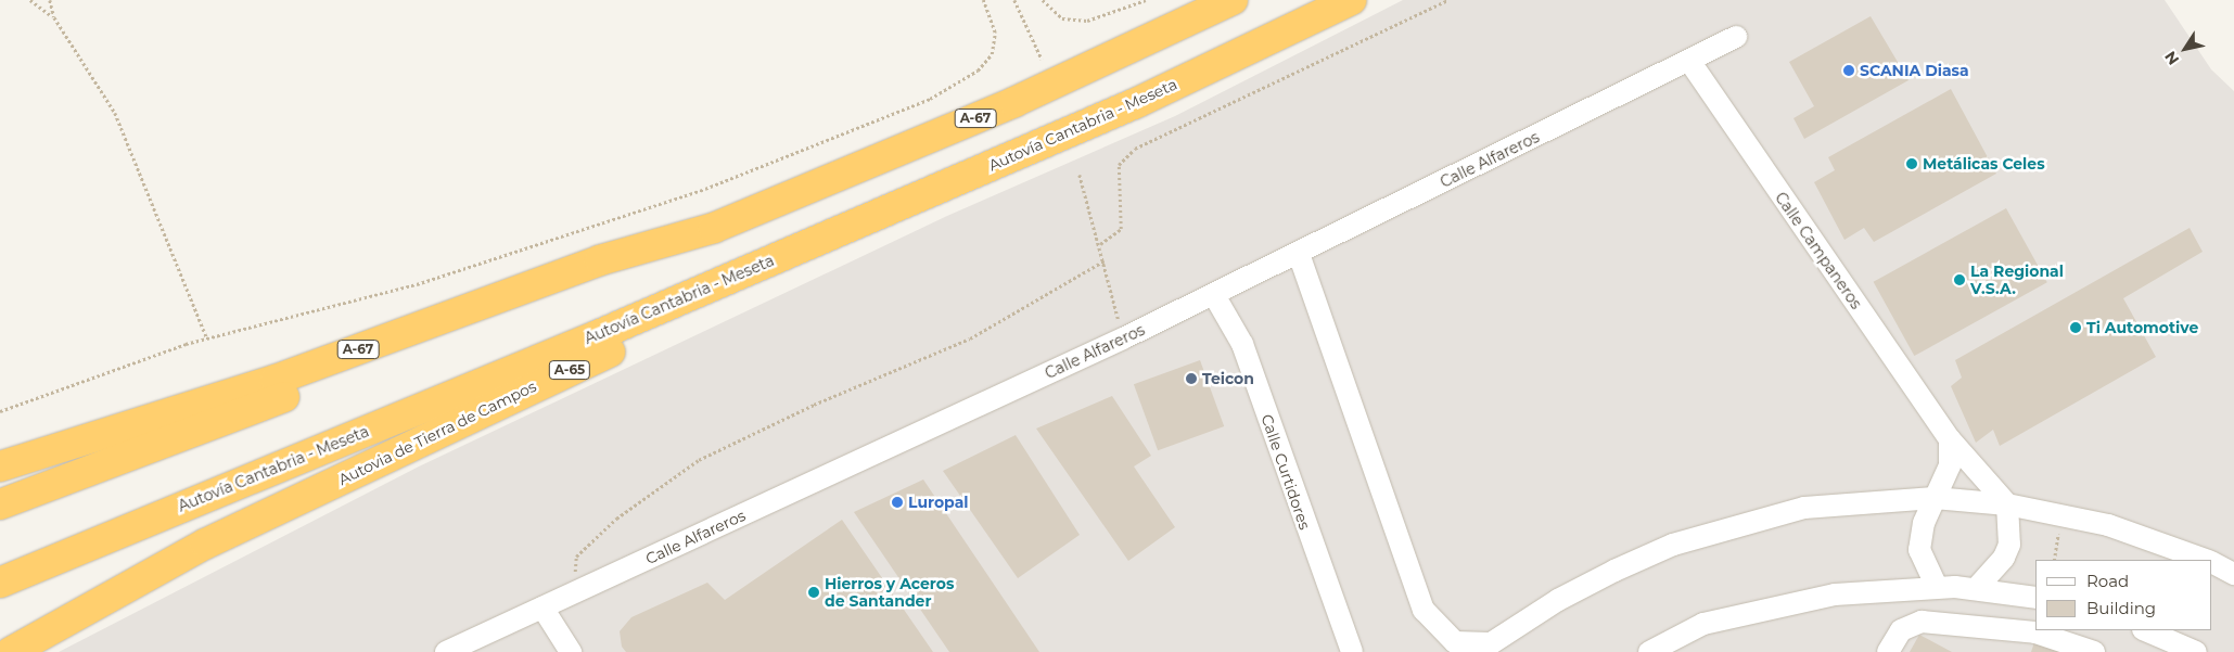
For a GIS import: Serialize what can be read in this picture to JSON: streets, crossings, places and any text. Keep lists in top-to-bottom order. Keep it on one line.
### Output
{"streets":{"highway":["A-67","Autovía Cantabria - Meseta","A-65","Autovia de Tierra de Campos"],"street":["Calle Alfareros","Calle Campaneros","Calle Curtidores"]},"crossings":[["Autovía Cantabria - Meseta","Autovia de Tierra de Campos"],["Calle Alfareros","Calle Campaneros"],["Calle Alfareros","Calle Curtidores"]],"places":["SCANIA Diasa","Metálicas Celes","La Regional V.S.A.","Ti Automotive","Teicon","Luropal","Hierros y Aceros de Santander"],"legend":["Road","Building"],"north":"bottom left"}
